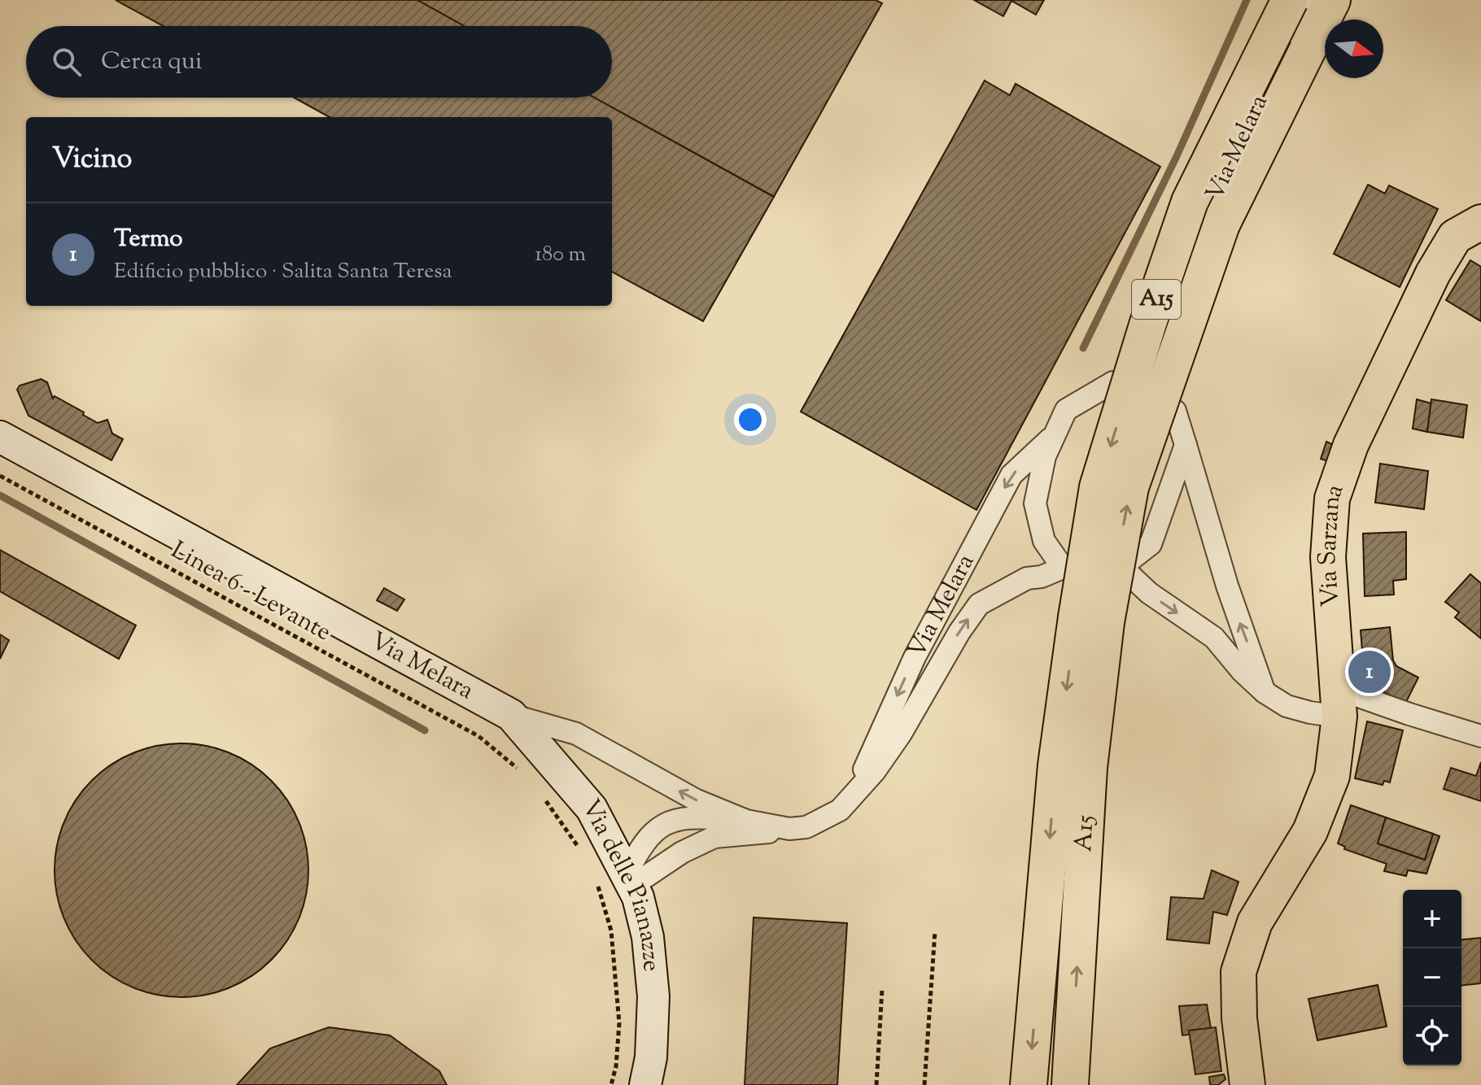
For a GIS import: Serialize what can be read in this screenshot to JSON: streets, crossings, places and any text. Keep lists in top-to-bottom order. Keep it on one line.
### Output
{"streets":{"highway":["A15"],"main road":["Via Sarzana"],"street":["Via Melara","Via delle Pianazze"],"path":["Linea 6 - Levante"]},"crossings":[["Via Melara","Via delle Pianazze"]],"north":"right","page":{"search":"Cerca qui","heading":"Vicino","list":[{"mark":"1","name":"Termo","note":"Edificio pubblico · Salita Santa Teresa","value":"180 m"}],"pins":"1","map_buttons":["+","−"]}}
